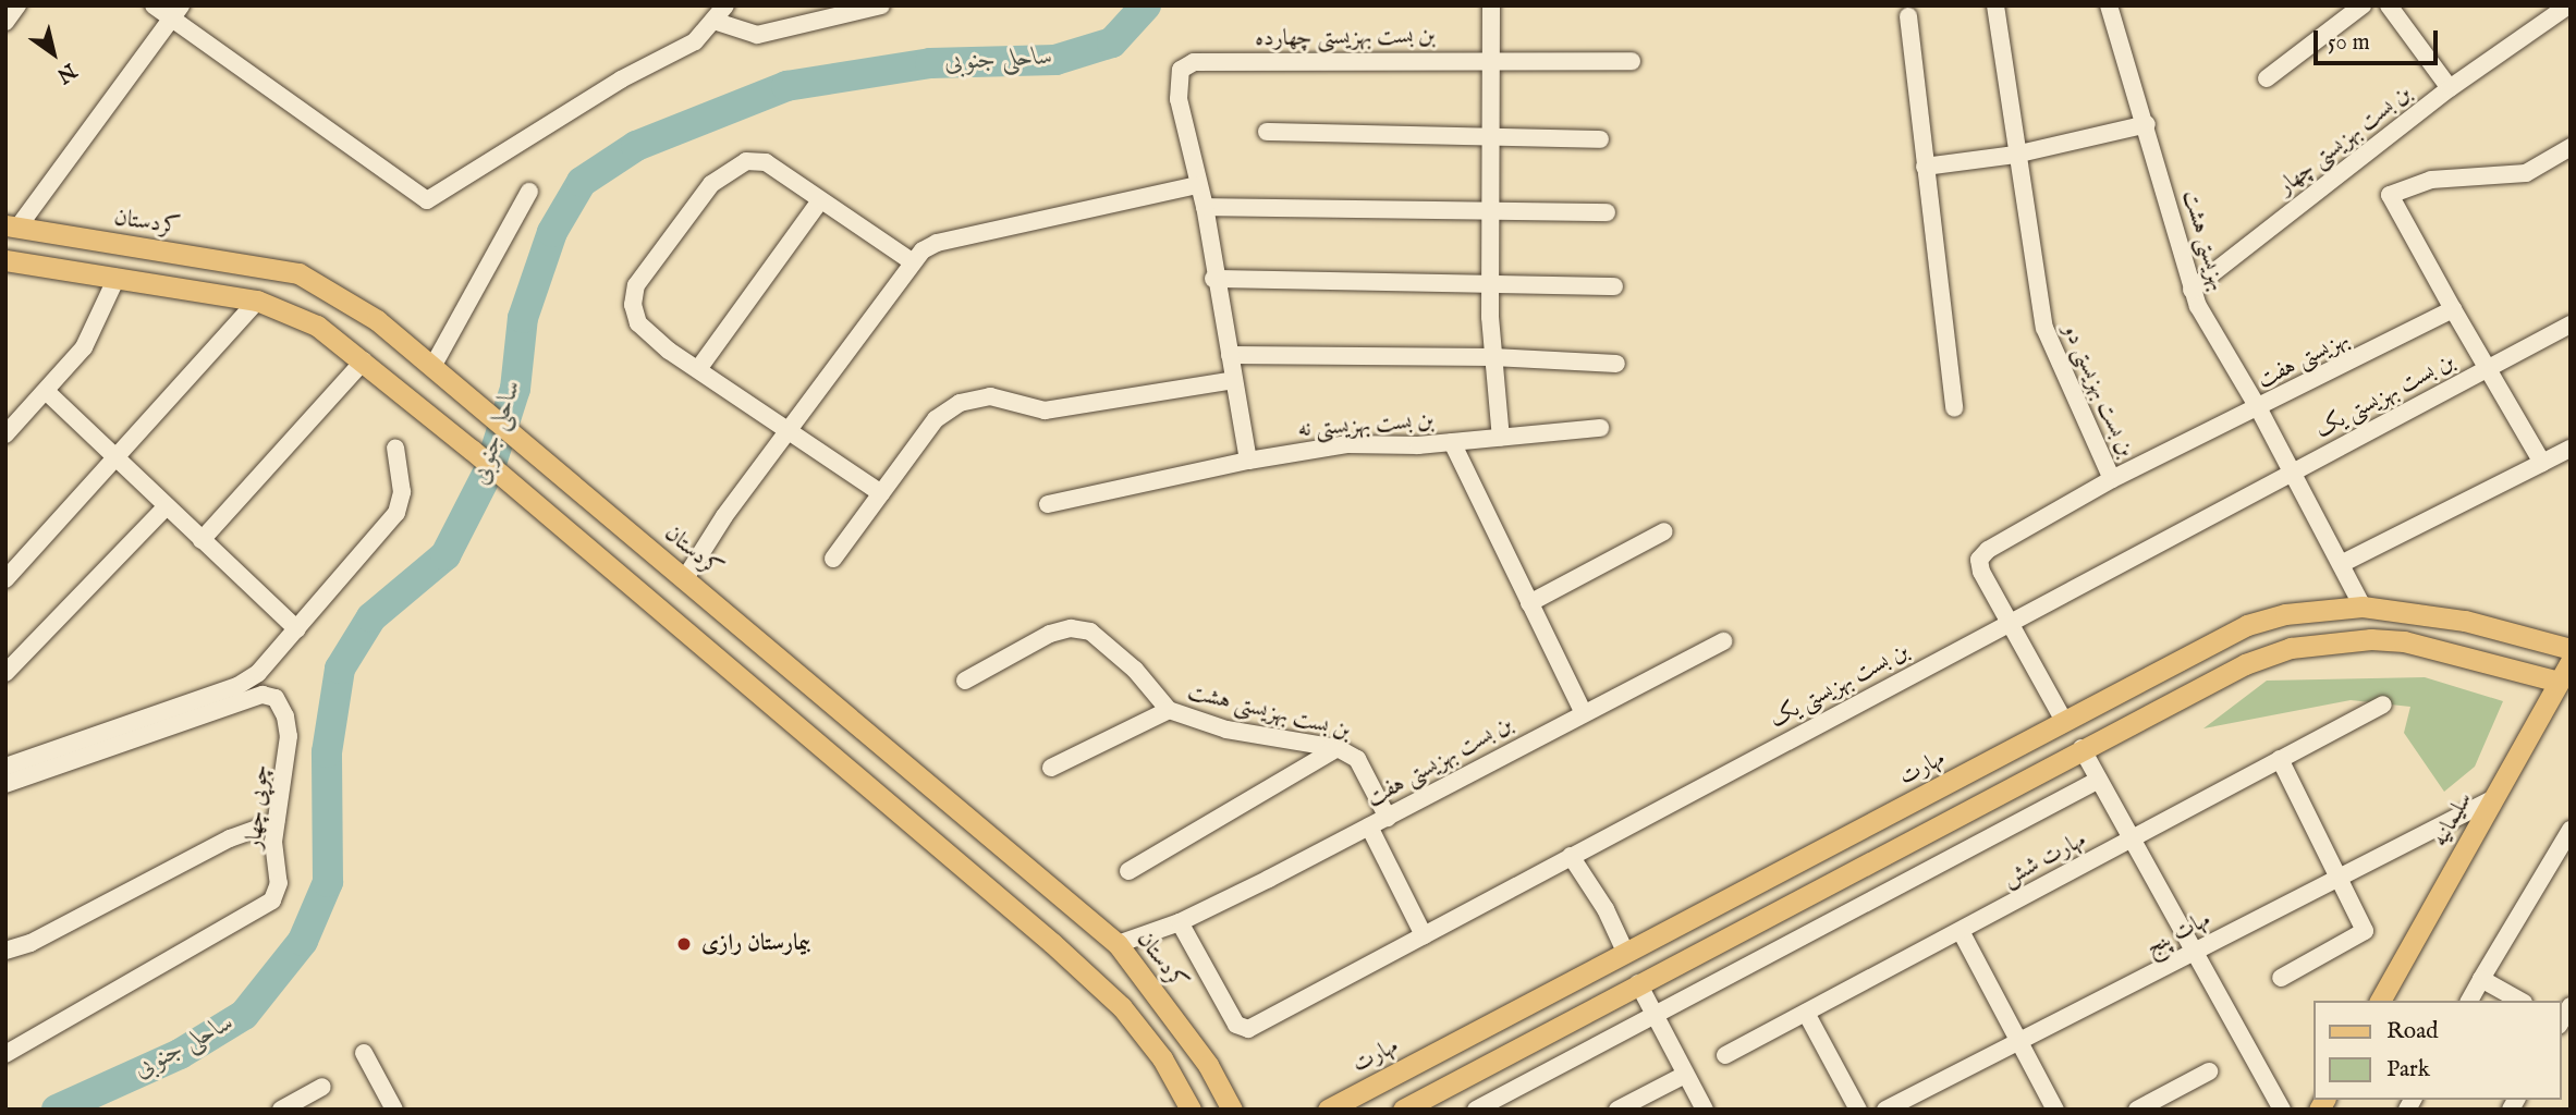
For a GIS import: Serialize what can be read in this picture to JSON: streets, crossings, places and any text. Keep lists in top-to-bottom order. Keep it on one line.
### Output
{"streets":{"main road":["کردستان","مهارت","سلیمانیه"],"street":["بن بست بهزیستی چهارده","بن بست بهزیستی چهار","بهزیستی هشت","بهزیستی هفت","بن بست بهزیستی دو","بن بست بهزیستی یک","بن بست بهزیستی نه","بن بست بهزیستی هشت","بن بست بهزیستی هفت","چوپی چهار","مهارت شش","مهات پنج"]},"crossings":[["بن بست بهزیستی چهار","بهزیستی هشت"],["کردستان","بن بست بهزیستی هفت"],["بهزیستی هشت","بهزیستی هفت"],["بهزیستی هشت","بن بست بهزیستی یک"],["بهزیستی هشت","مهارت"],["بهزیستی هفت","بن بست بهزیستی دو"],["بن بست بهزیستی دو","بن بست بهزیستی یک"],["بن بست بهزیستی یک","بن بست بهزیستی هفت"],["بن بست بهزیستی هشت","بن بست بهزیستی هفت"],["سلیمانیه","مهات پنج"]],"water":["ساحلی جنوبی"],"places":["بیمارستان رازی"],"legend":["Road","Park"],"scale_bar":"50 m","north":"bottom right"}
